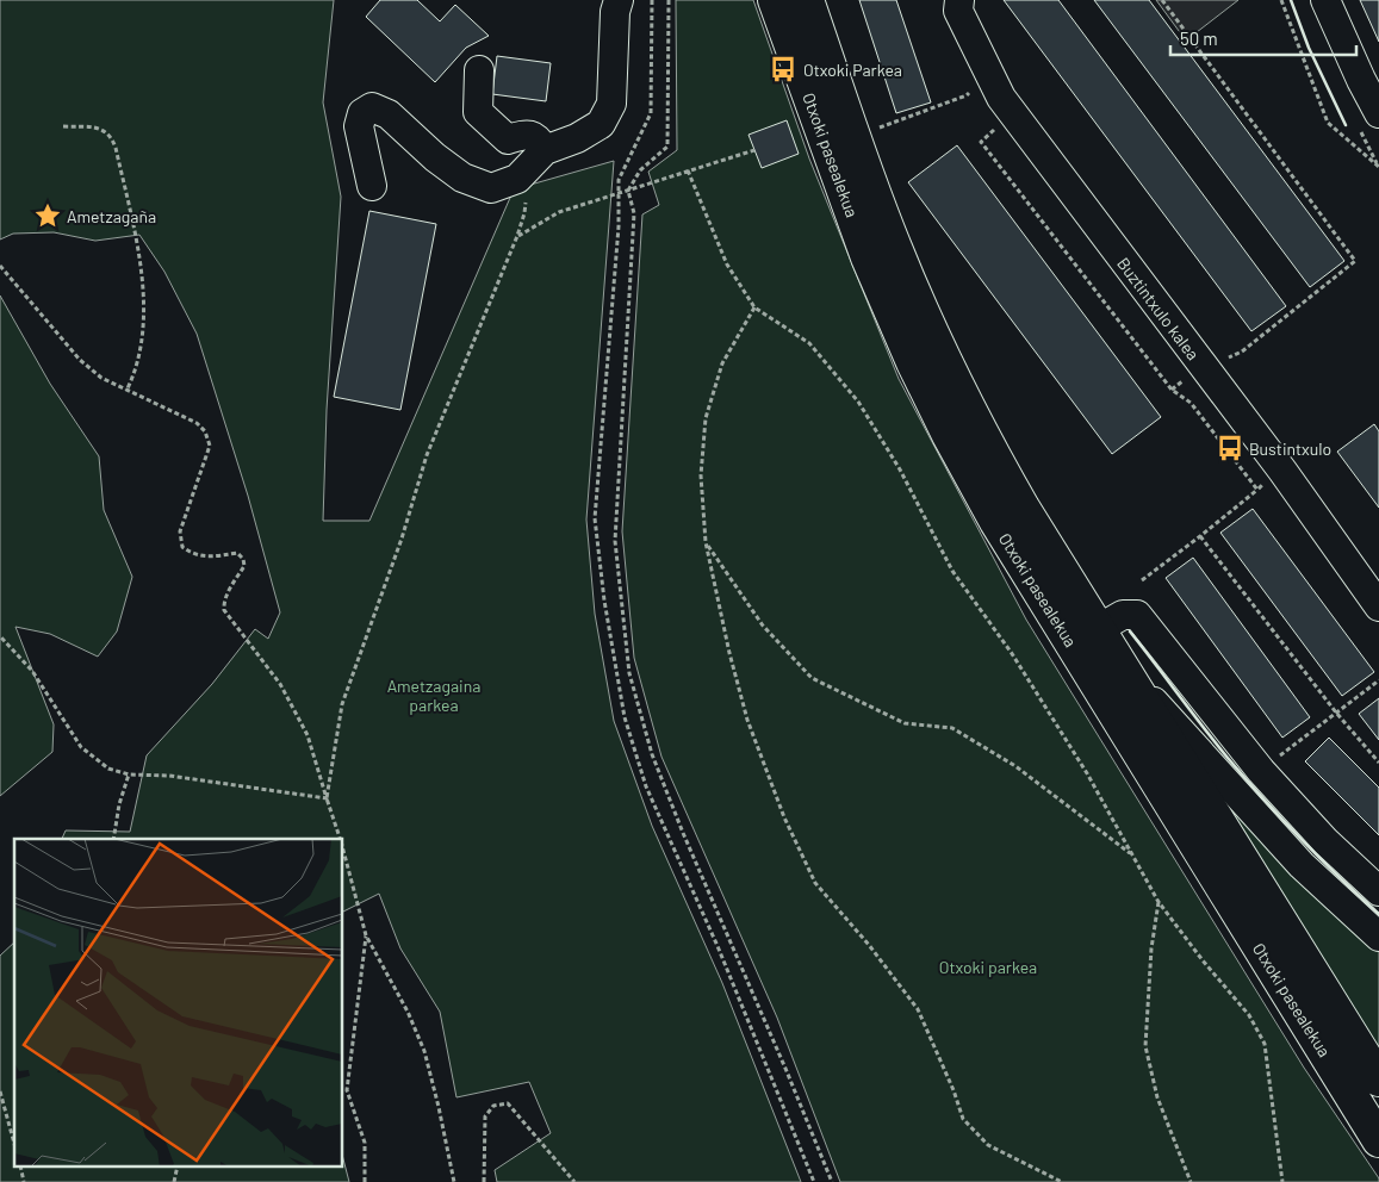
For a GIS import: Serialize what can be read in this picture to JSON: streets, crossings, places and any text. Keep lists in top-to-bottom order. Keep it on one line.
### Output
{"streets":{"main road":["Otxoki pasealekua"],"street":["Buztintxulo kalea"]},"parks":["Ametzagaina parkea","Otxoki parkea"],"places":{"bus stop":["Otxoki Parkea","Bustintxulo"],"place":["Ametzagaña"]},"scale_bar":"50 m"}
